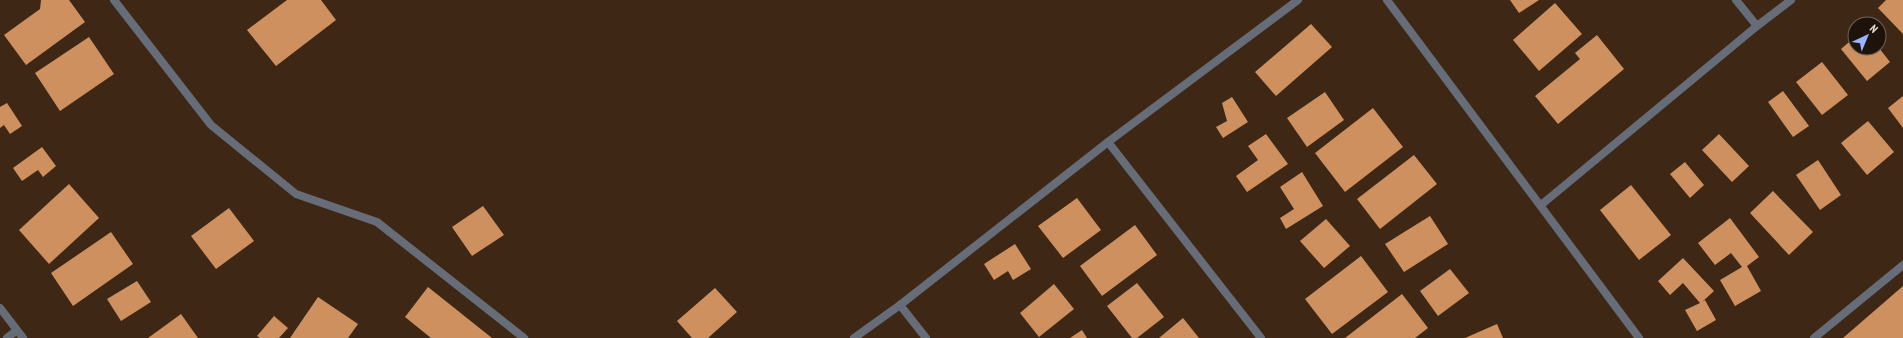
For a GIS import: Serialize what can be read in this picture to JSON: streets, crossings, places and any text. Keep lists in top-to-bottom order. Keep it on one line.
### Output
{"north":"top right"}
